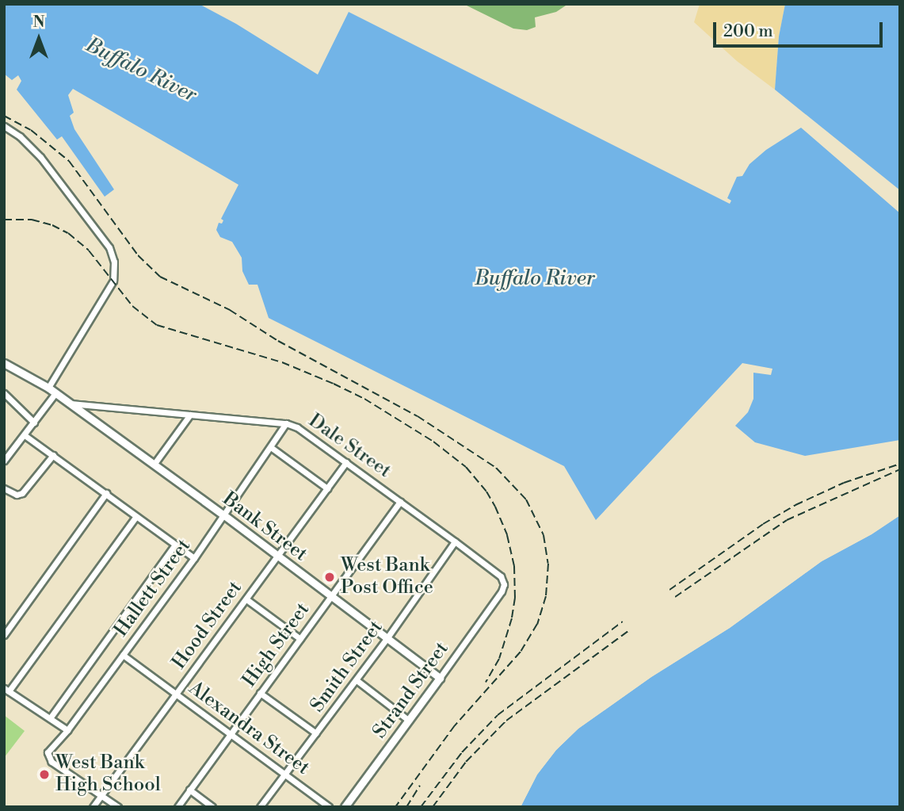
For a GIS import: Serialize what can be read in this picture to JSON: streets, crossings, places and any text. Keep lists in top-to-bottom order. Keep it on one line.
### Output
{"streets":{"street":["Dale Street","Bank Street","Hallett Street","Hood Street","High Street","Smith Street","Strand Street","Alexandra Street"]},"crossings":[["Dale Street","Bank Street"],["Dale Street","Hallett Street"],["Dale Street","Hood Street"],["Dale Street","High Street"],["Dale Street","Smith Street"],["Dale Street","Strand Street"],["Bank Street","Hallett Street"],["Bank Street","Hood Street"],["Bank Street","High Street"],["Bank Street","Smith Street"],["Bank Street","Strand Street"],["Hallett Street","Hood Street"],["Hallett Street","Alexandra Street"],["Hood Street","Alexandra Street"],["High Street","Alexandra Street"],["Smith Street","Alexandra Street"]],"water":["Buffalo River"],"places":["West Bank Post Office","West Bank High School"],"scale_bar":"200 m","north":"top"}
